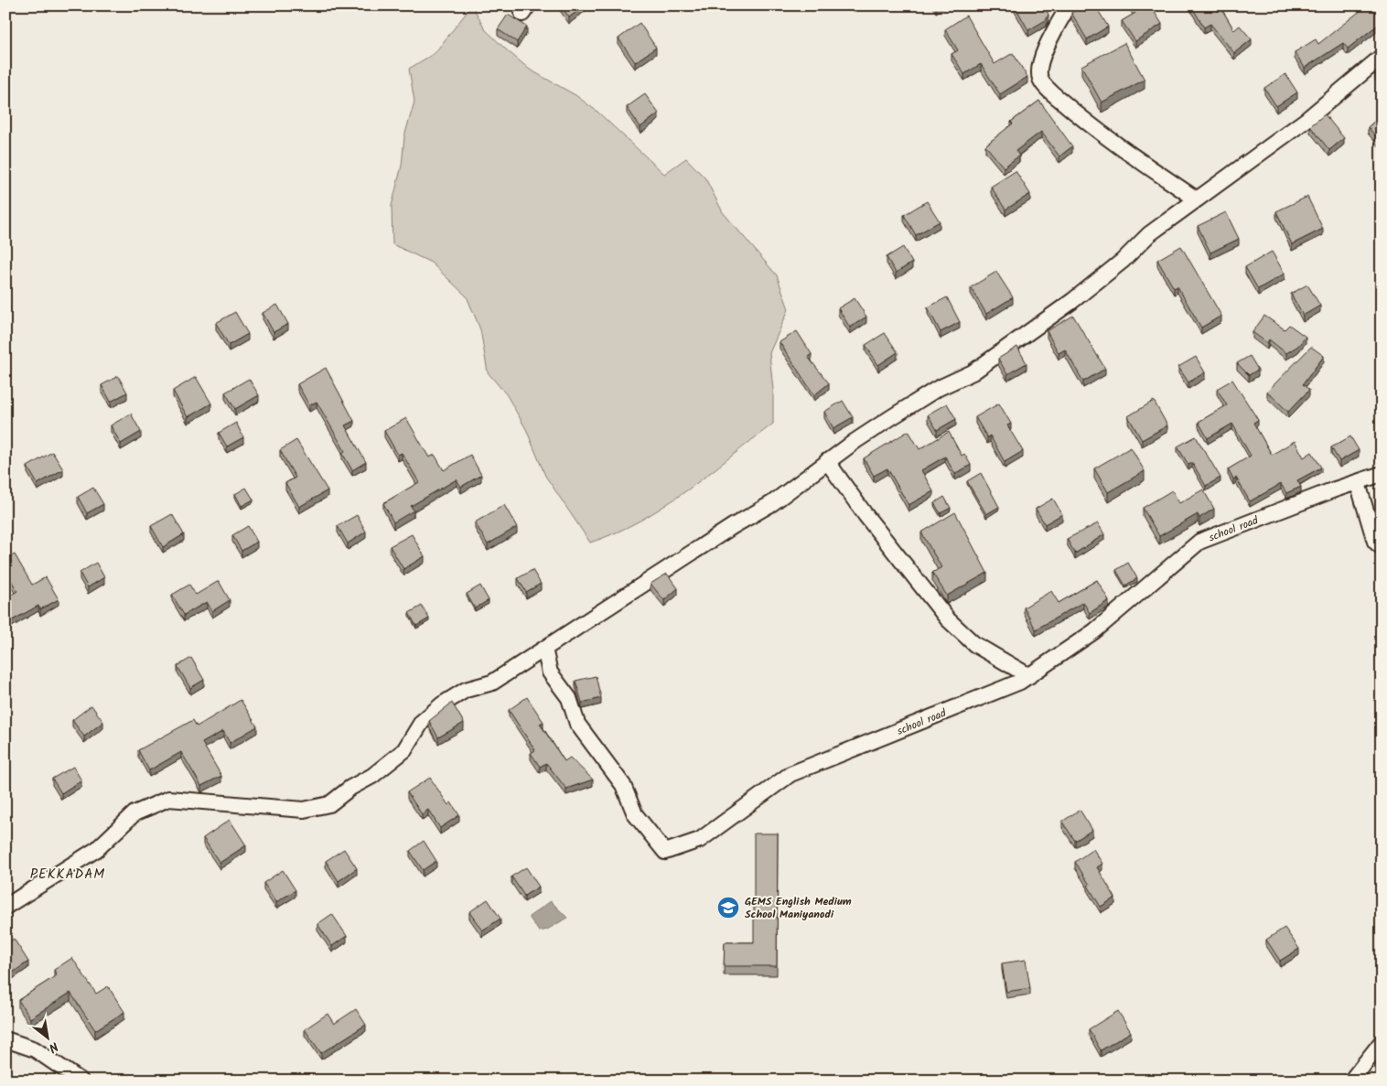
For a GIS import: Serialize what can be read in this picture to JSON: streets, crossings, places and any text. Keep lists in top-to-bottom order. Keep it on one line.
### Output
{"streets":{"street":["school road"]},"districts":["PEKKADAM"],"places":{"school or university":["GEMS English Medium School Maniyanodi"]},"north":"bottom right"}
